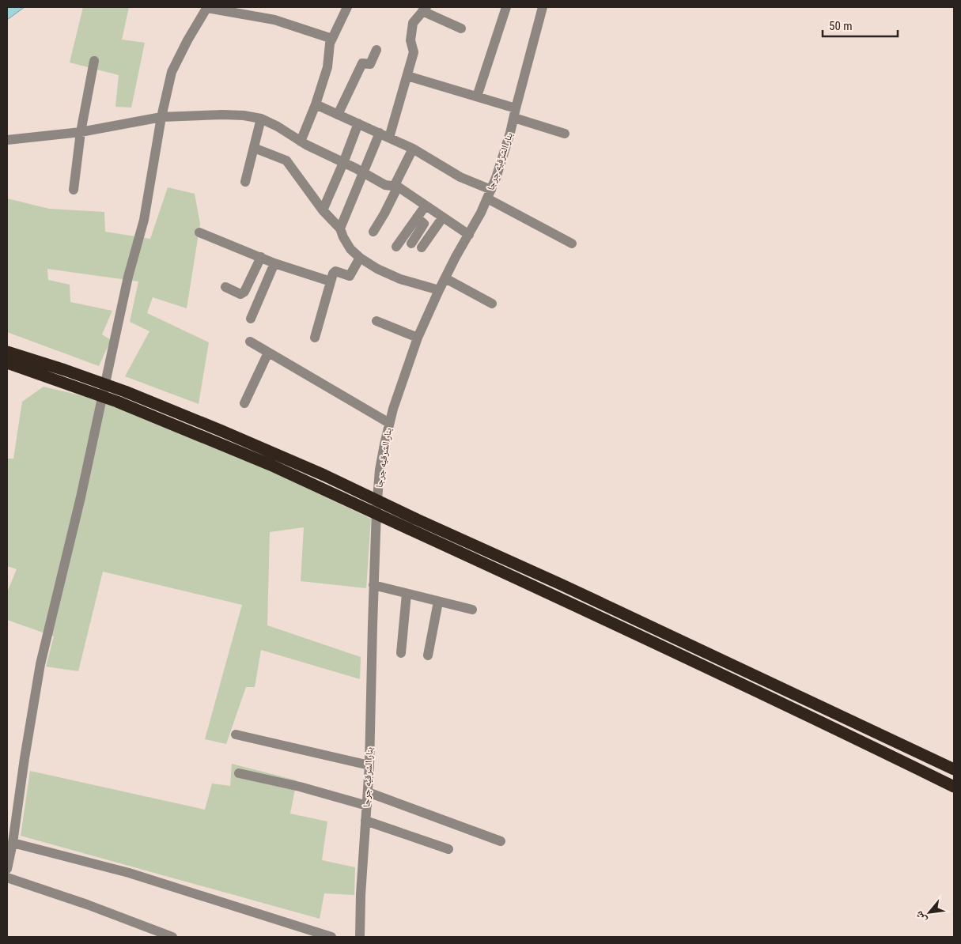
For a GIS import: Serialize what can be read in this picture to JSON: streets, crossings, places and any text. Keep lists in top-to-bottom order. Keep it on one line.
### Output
{"streets":{"street":["بنار الشرقيه جرجا"]},"scale_bar":"50 m","north":"bottom left"}
